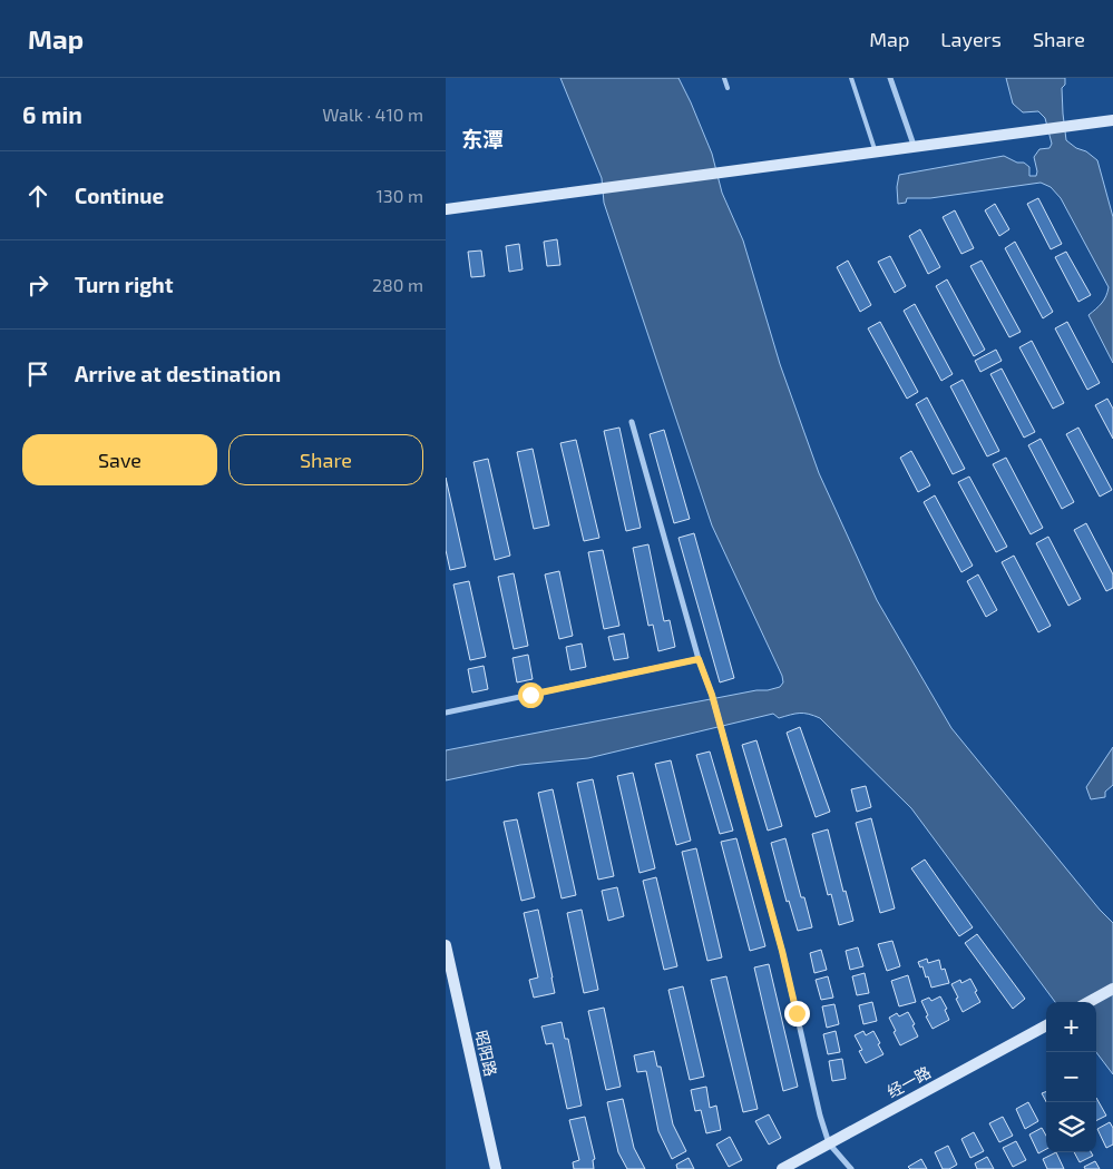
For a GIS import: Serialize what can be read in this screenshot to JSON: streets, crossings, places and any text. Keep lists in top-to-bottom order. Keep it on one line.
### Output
{"streets":{"main road":["昭阳路","经一路"]},"districts":["东潭"],"page":{"header":"Map","nav":["Map","Layers","Share"],"heading":["6 min","Walk · 410 m"],"list":[["Continue","130 m"],["Turn right","280 m"],"Arrive at destination"],"buttons":["Save","Share"],"map_buttons":["+","−"]}}
